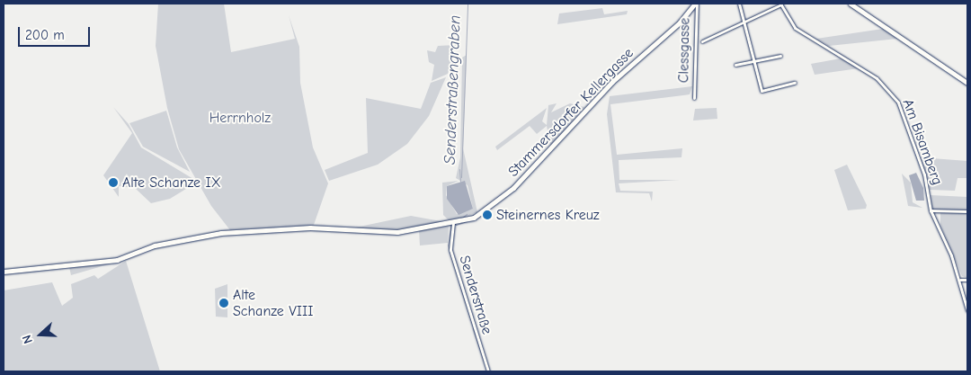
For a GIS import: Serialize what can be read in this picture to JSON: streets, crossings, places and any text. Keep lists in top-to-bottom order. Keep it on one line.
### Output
{"streets":{"street":["Clessgasse","Stammersdorfer Kellergasse","Am Bisamberg","Senderstraße"]},"crossings":[["Clessgasse","Stammersdorfer Kellergasse"],["Stammersdorfer Kellergasse","Senderstraße"]],"water":["Senderstraßengraben"],"parks":["Herrnholz"],"places":["Alte Schanze IX","Steinernes Kreuz","Alte Schanze VIII"],"scale_bar":"200 m","north":"left"}
